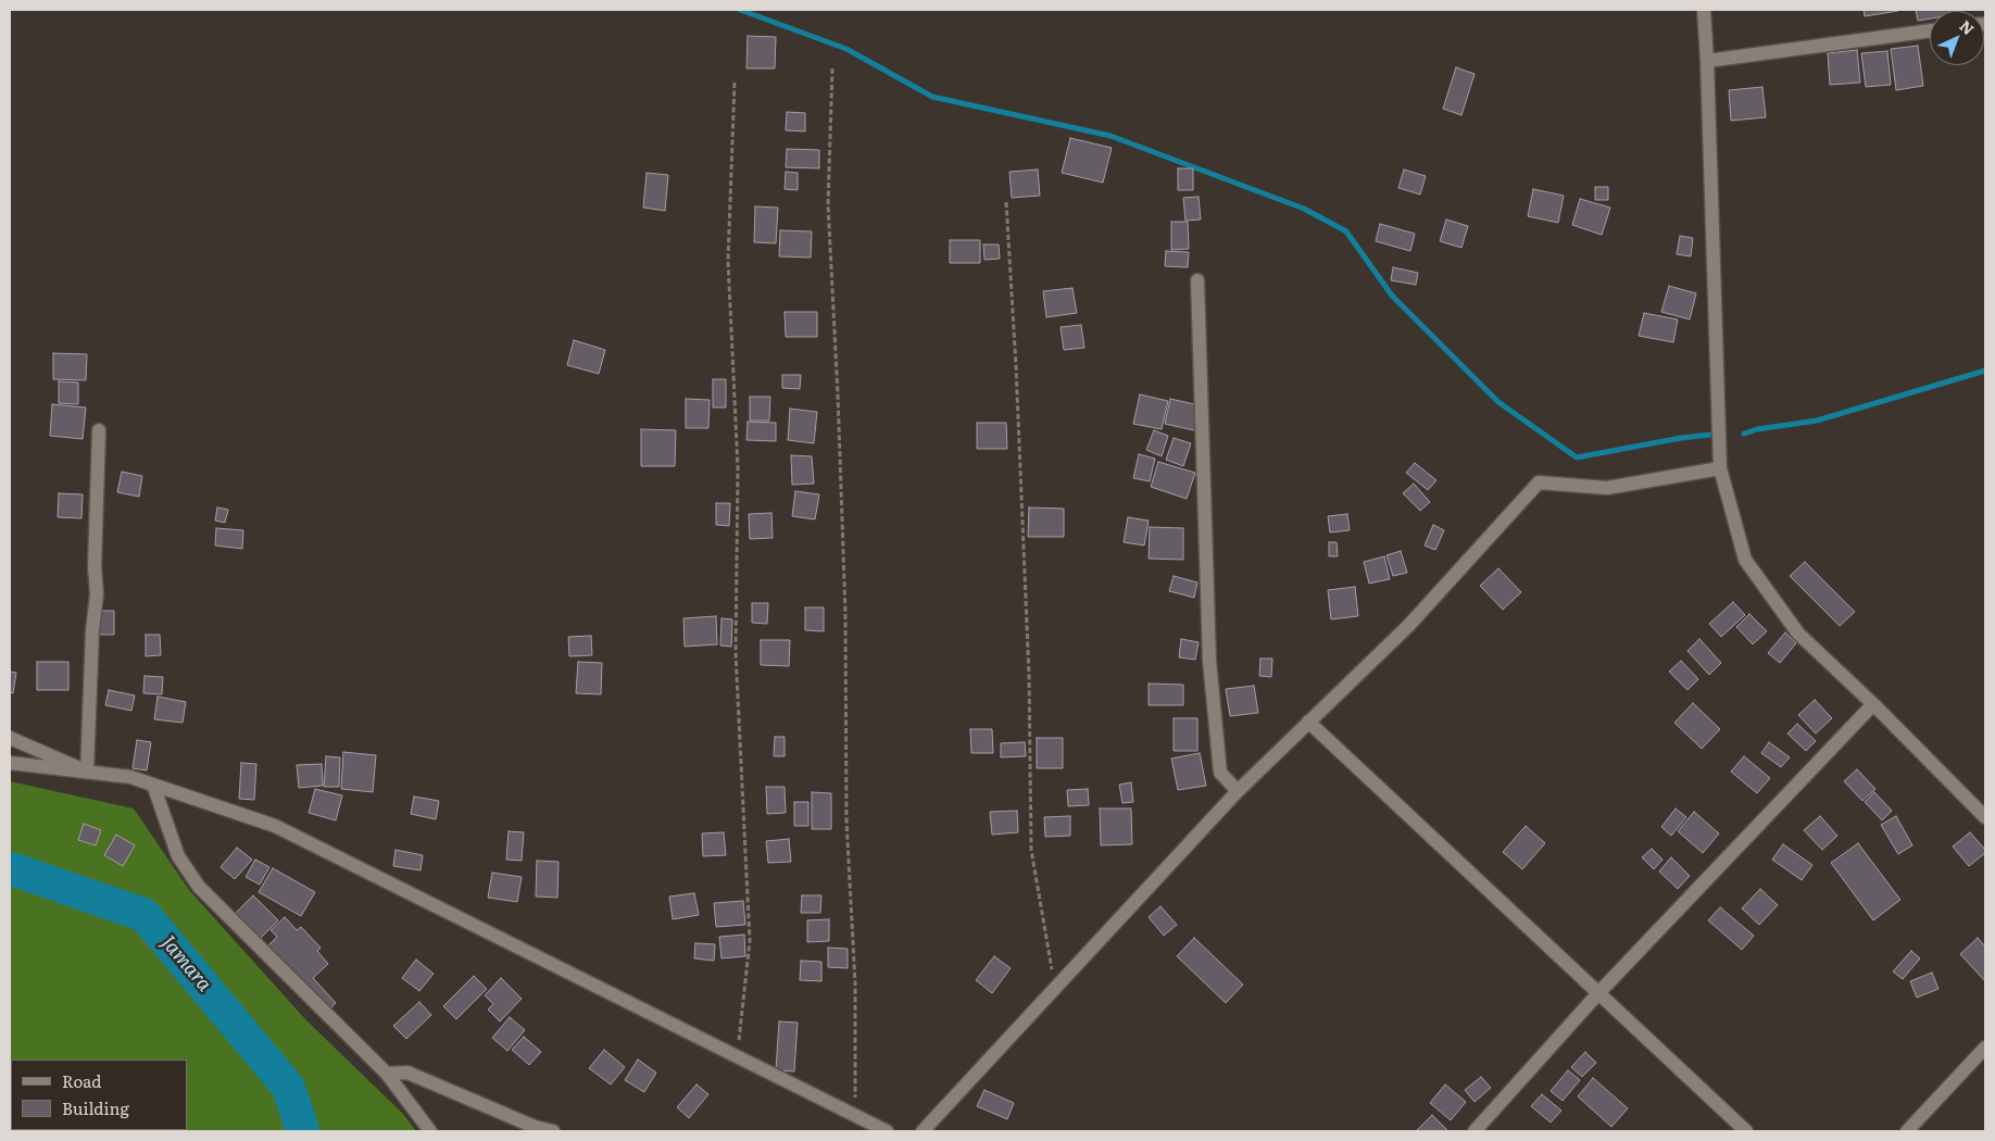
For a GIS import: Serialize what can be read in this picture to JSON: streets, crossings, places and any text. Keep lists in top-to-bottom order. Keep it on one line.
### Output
{"water":["Jamara"],"legend":["Road","Building"],"north":"top right"}
